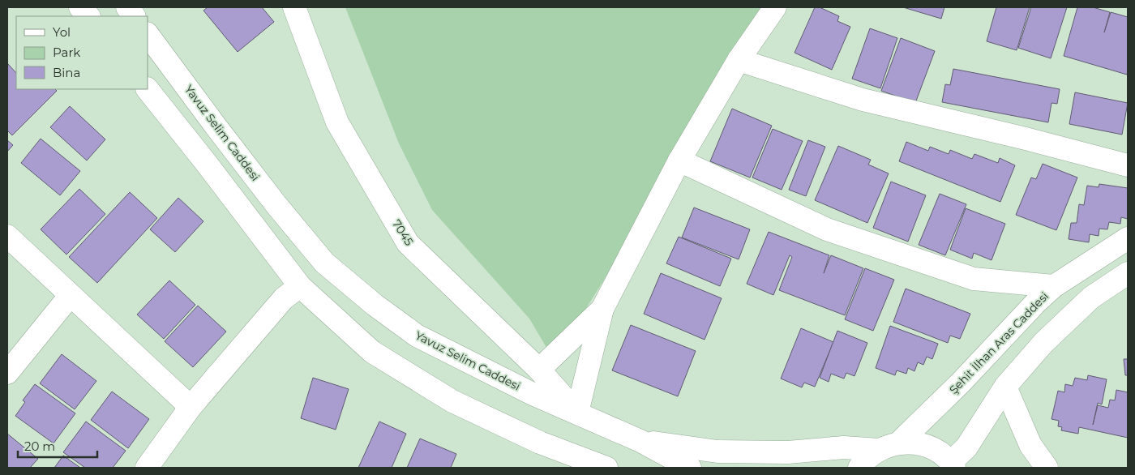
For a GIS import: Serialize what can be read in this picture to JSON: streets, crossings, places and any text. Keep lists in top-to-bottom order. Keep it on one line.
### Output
{"streets":{"street":["Yavuz Selim Caddesi","7045","Şehit İlhan Aras Caddesi"]},"crossings":[["Yavuz Selim Caddesi","7045"]],"legend":["Yol","Park","Bina"],"scale_bar":"20 m"}
